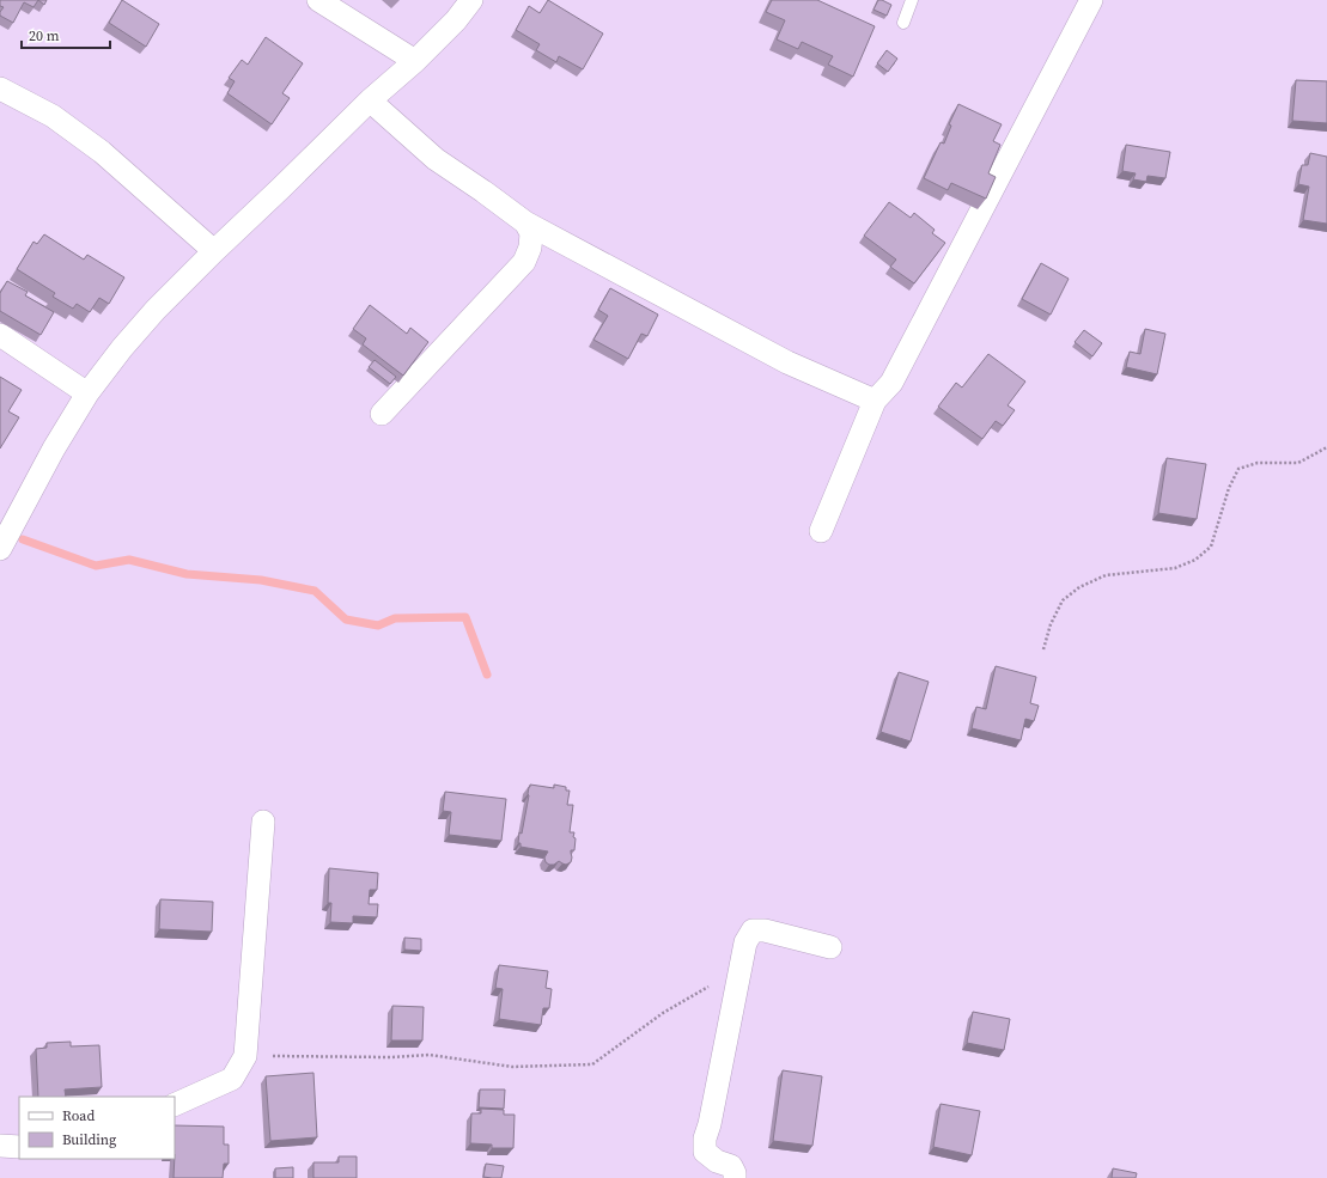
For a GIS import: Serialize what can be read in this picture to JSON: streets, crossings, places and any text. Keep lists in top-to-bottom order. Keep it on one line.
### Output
{"legend":["Road","Building"],"scale_bar":"20 m"}
